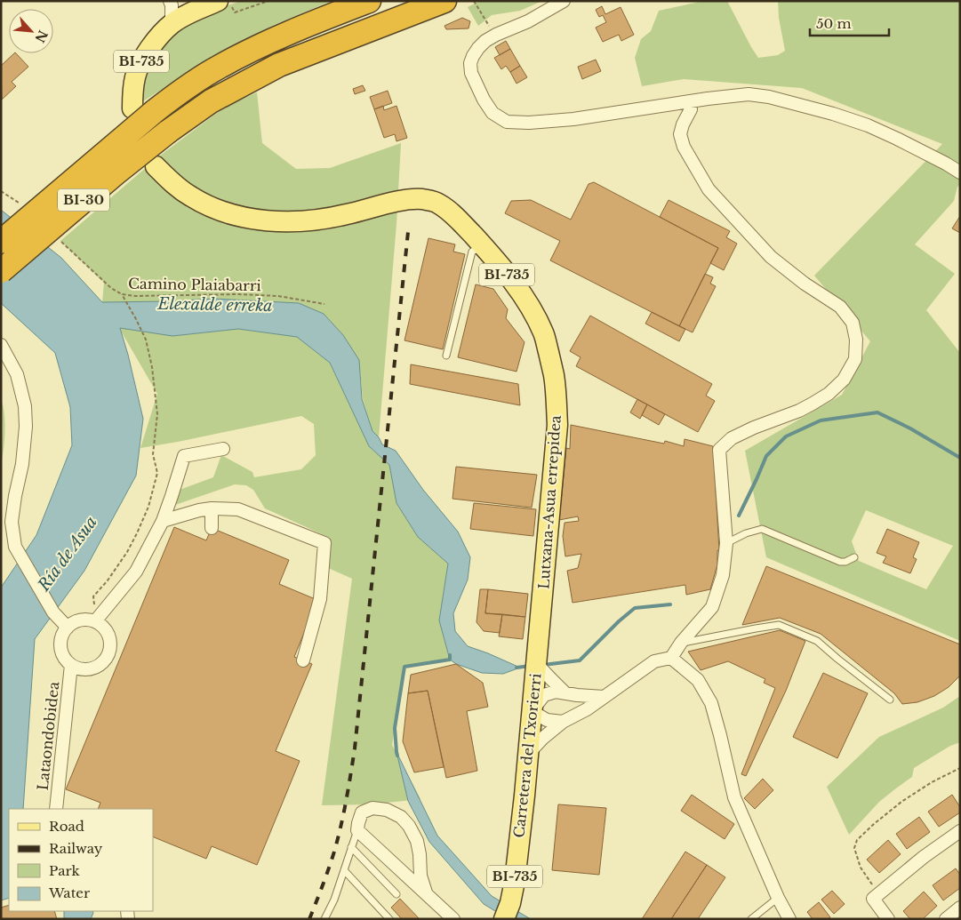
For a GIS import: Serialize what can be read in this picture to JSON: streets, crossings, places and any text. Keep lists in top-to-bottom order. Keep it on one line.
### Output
{"streets":{"highway":["BI-30"],"main road":["BI-735","Lutxana-Asua errepidea","Carretera del Txorierri"],"street":["Lataondobidea"],"path":["Camino Plaiabarri"]},"crossings":[["BI-735","BI-30"],["Lutxana-Asua errepidea","Carretera del Txorierri"]],"water":["Elexalde erreka","Ría de Asua"],"legend":["Road","Railway","Park","Water"],"scale_bar":"50 m","north":"bottom right"}
